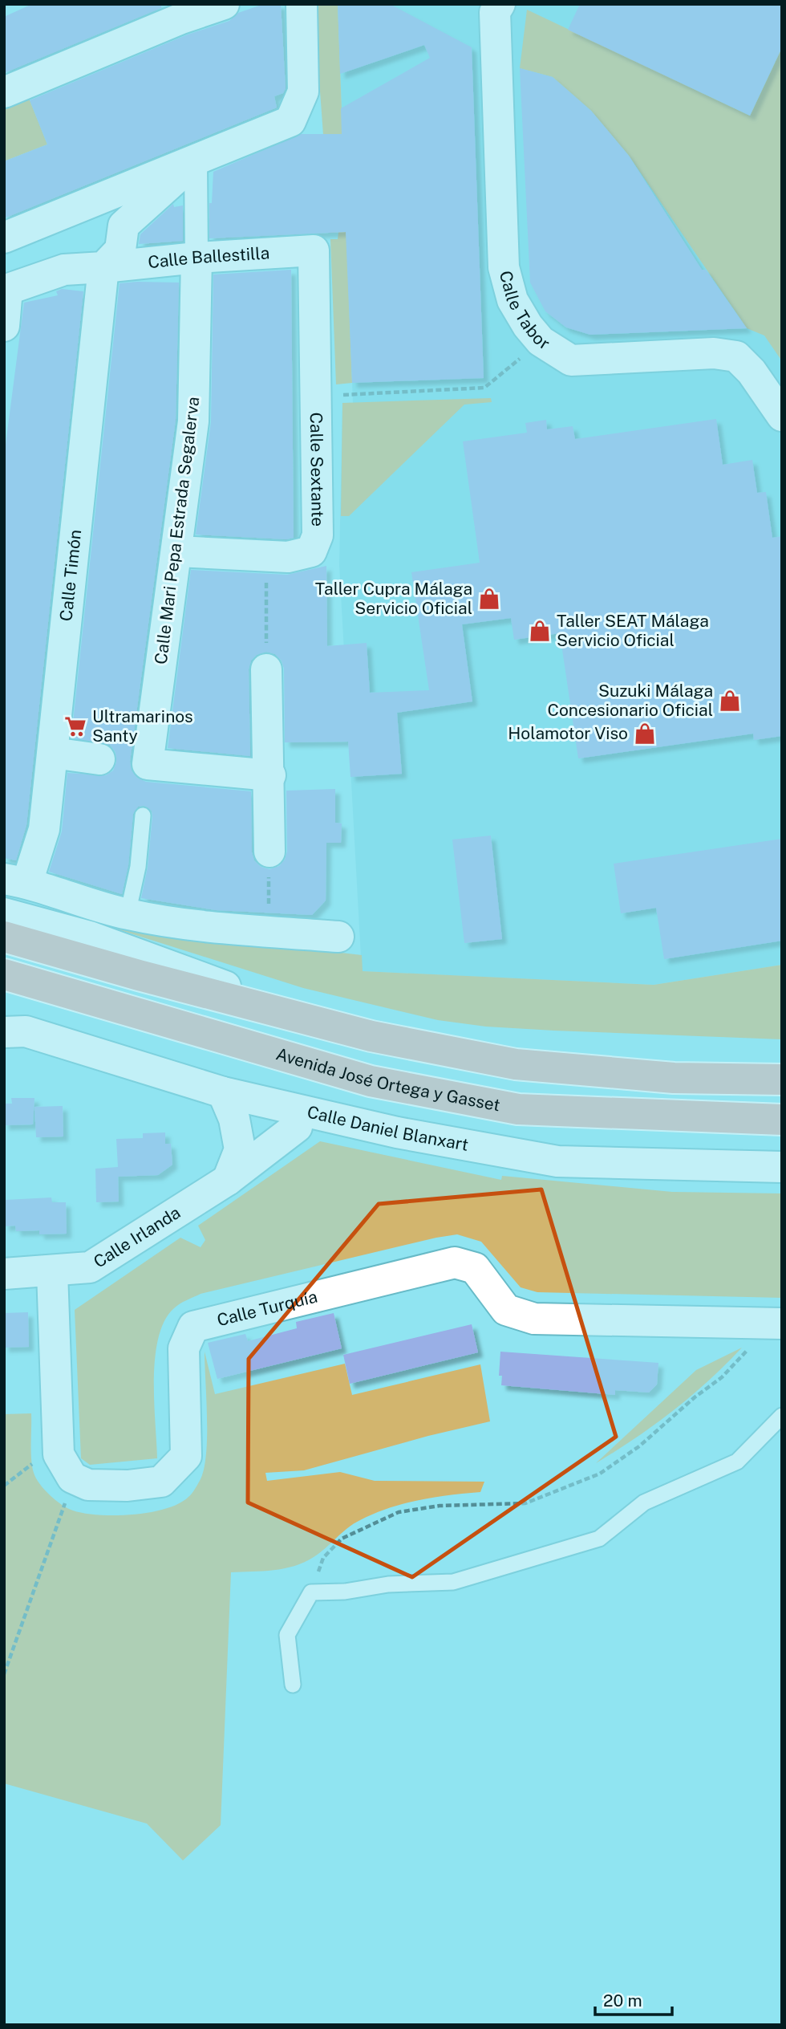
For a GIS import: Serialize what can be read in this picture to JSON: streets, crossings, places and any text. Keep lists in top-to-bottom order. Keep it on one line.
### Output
{"streets":{"main road":["Avenida José Ortega y Gasset"],"street":["Calle Ballestilla","Calle Tabor","Calle Sextante","Calle Mari Pepa Estrada Segalerva","Calle Timón","Calle Daniel Blanxart","Calle Irlanda","Calle Turquía"]},"crossings":[["Calle Ballestilla","Calle Sextante"],["Calle Ballestilla","Calle Mari Pepa Estrada Segalerva"],["Calle Ballestilla","Calle Timón"],["Calle Sextante","Calle Mari Pepa Estrada Segalerva"]],"places":{"shop":["Taller Cupra Málaga Servicio Oficial","Taller SEAT Málaga Servicio Oficial","Suzuki Málaga Concesionario Oficial","Holamotor Viso"],"supermarket":["Ultramarinos Santy"]},"scale_bar":"20 m"}
